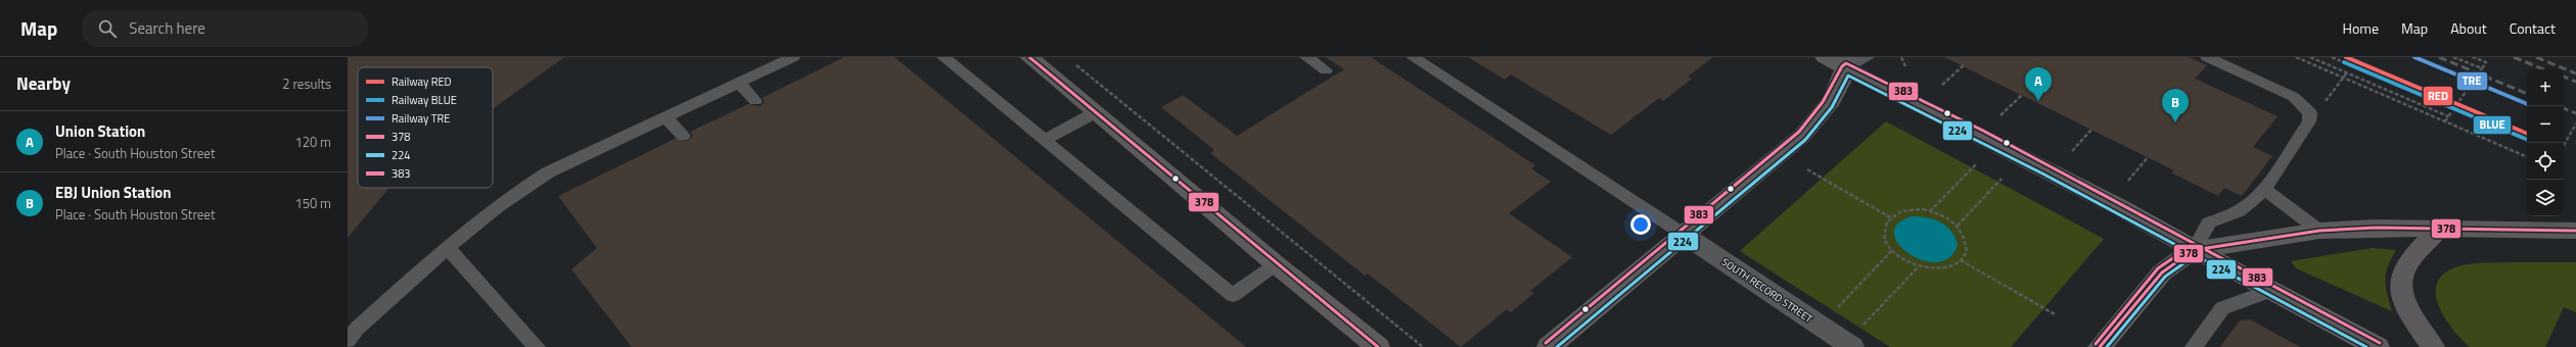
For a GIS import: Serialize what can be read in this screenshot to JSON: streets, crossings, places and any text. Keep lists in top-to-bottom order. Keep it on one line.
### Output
{"streets":{"street":["SOUTH RECORD STREET"]},"lines":["rail line RED","rail line TRE","transit line 378","rail line BLUE","transit line 383","transit line 224"],"legend":["Railway RED","Railway BLUE","Railway TRE","378","224","383"],"page":{"header":"Map","search":"Search here","nav":["Home","Map","About","Contact"],"heading":["Nearby","2 results"],"pins":["A","B"],"map_buttons":["+","−"],"list":[{"mark":"A","name":"Union Station","note":"Place · South Houston Street","value":"120 m"},{"mark":"B","name":"EBJ Union Station","note":"Place · South Houston Street","value":"150 m"}]}}
